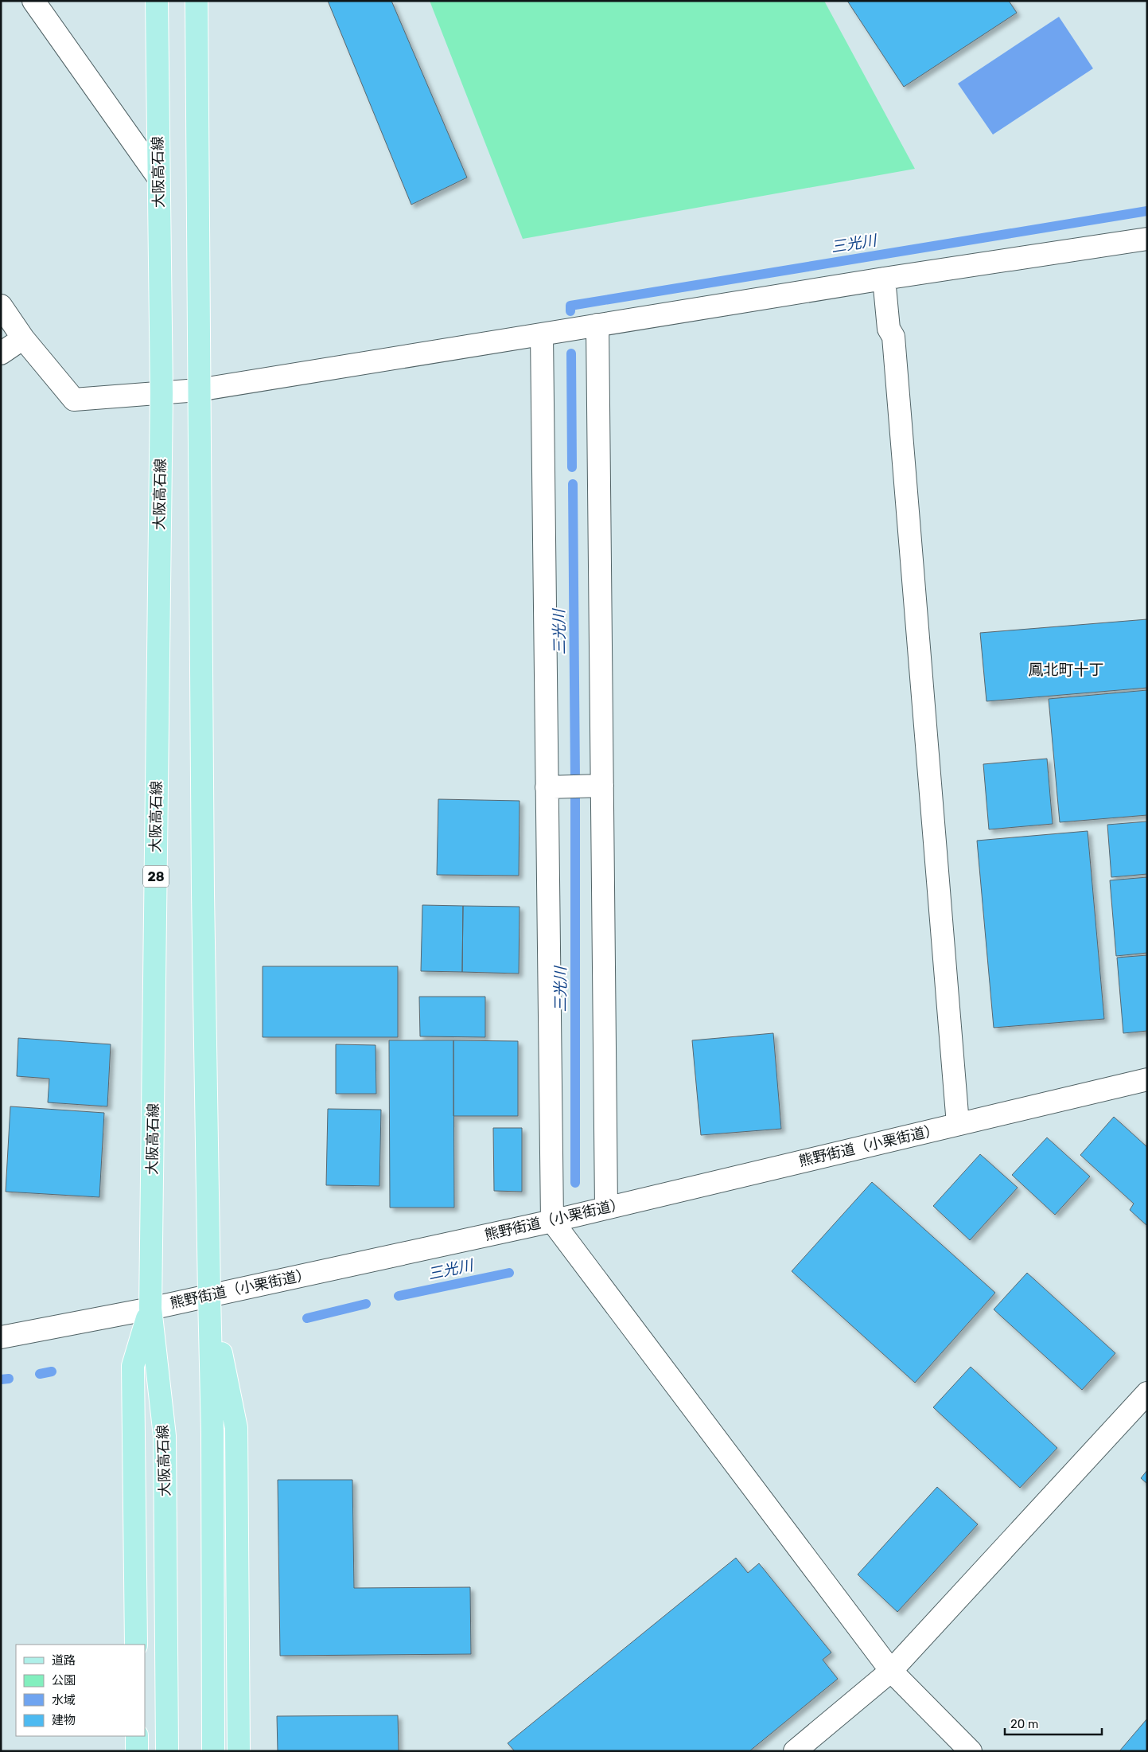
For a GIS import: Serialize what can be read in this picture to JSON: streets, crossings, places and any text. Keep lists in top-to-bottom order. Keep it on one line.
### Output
{"streets":{"main road":["大阪高石線","28"],"street":["熊野街道（小栗街道）"]},"crossings":[["大阪高石線","熊野街道（小栗街道）"]],"districts":["鳳北町十丁"],"water":["三光川"],"legend":["道路","公園","水域","建物"],"scale_bar":"20 m"}
